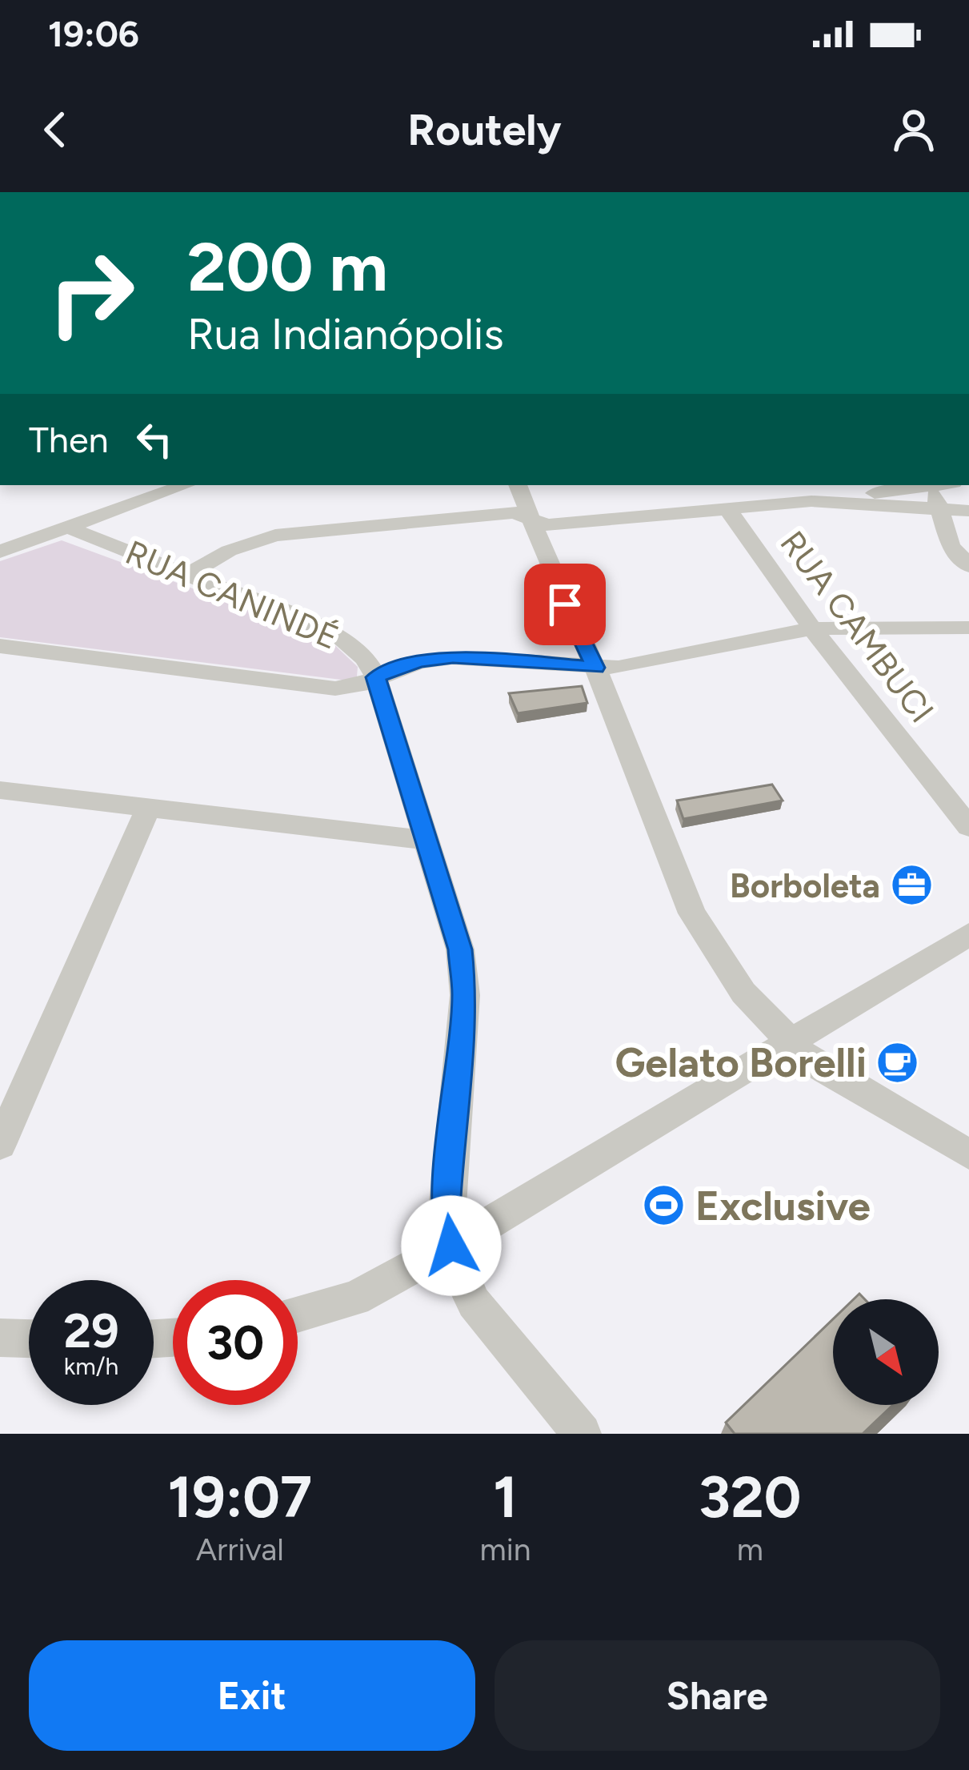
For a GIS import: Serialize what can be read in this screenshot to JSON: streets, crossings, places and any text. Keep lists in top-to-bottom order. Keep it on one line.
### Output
{"streets":{"street":["RUA CANINDÉ","RUA CAMBUCI"]},"places":{"office":["Borboleta"],"cafe":["Gelato Borelli"],"sports":["Exclusive"]},"north":"bottom right","page":{"status":"19:06","header":"Routely","turn":["200 m","Rua Indianópolis"],"then":"Then","speed":"29 km/h","limit":"30","eta":["19:07","Arrival","1","min","320","m"],"buttons":["Exit","Share"]}}
